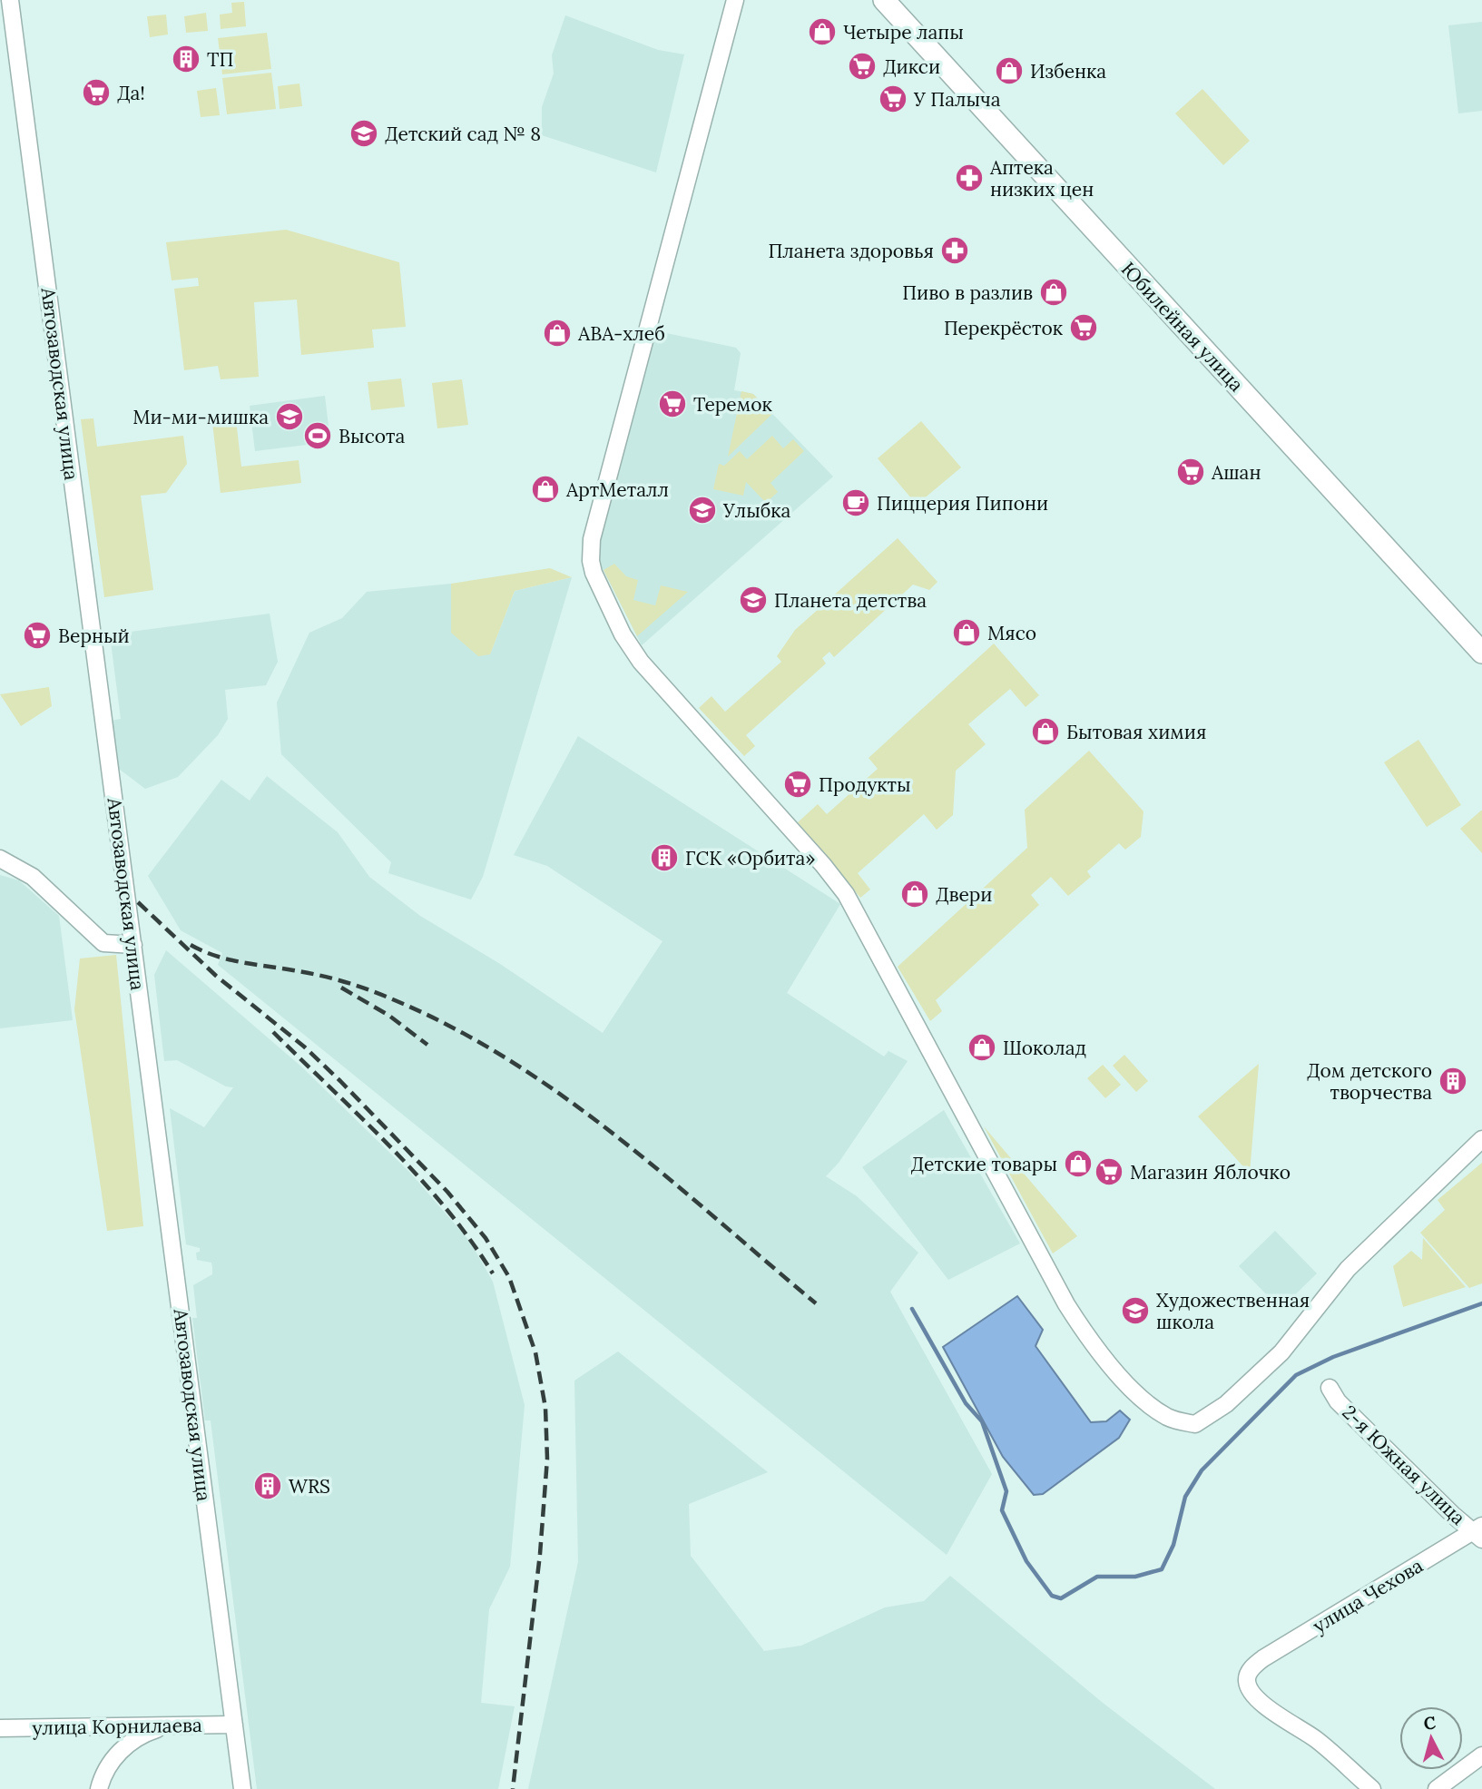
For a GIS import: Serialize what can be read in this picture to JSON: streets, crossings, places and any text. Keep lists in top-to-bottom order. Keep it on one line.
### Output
{"streets":{"main road":["Юбилейная улица"],"street":["Автозаводская улица","2-я Южная улица","улица Чехова","улица Корнилаева"]},"crossings":[["Автозаводская улица","улица Корнилаева"],["2-я Южная улица","улица Чехова"]],"places":{"shop":["Четыре лапы","Избенка","Пиво в разлив","АВА-хлеб","АртМеталл","Мясо","Бытовая химия","Двери","Шоколад","Детские товары"],"building":["ТП","ГСК «Орбита»","Дом детского творчества","WRS"],"supermarket":["Дикси","Да!","У Палыча","Перекрёсток","Теремок","Ашан","Верный","Продукты","Магазин Яблочко"],"school or university":["Детский сад № 8","Ми-ми-мишка","Улыбка","Планета детства","Художественная школа"],"pharmacy":["Аптека низких цен","Планета здоровья"],"sports":["Высота"],"cafe":["Пиццерия Пипони"]},"north":"top"}
